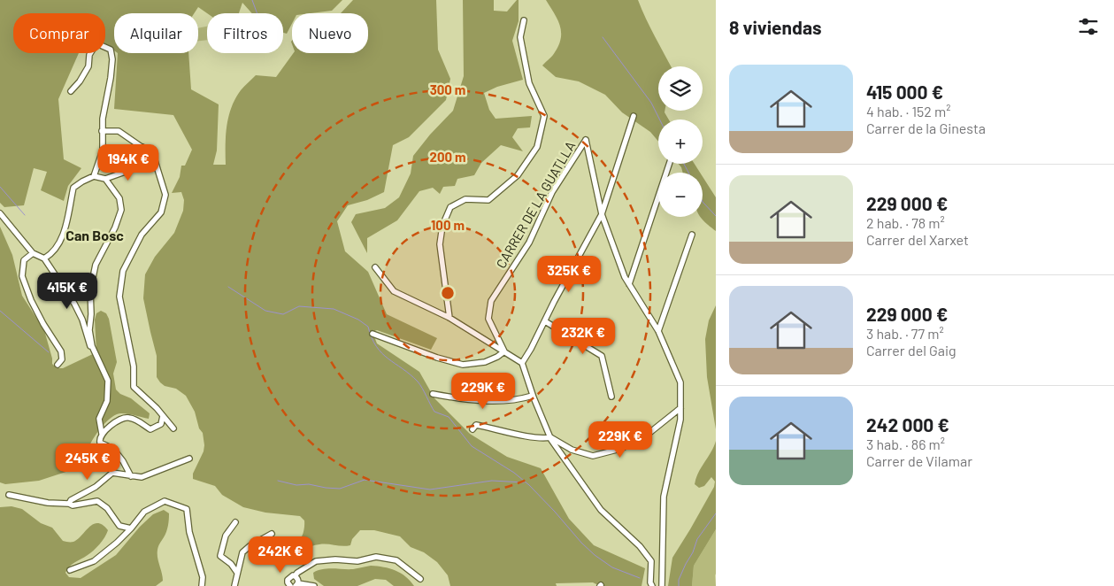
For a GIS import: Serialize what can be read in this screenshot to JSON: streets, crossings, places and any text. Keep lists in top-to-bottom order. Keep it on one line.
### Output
{"streets":{"street":["CARRER DE LA GUATLLA"]},"districts":["Can Bosc"],"page":{"heading":"8 viviendas","chip":["Comprar","Alquilar","Filtros","Nuevo"],"list":[{"name":"415 000 €","note":"4 hab. · 152 m² · Carrer de la Ginesta"},{"name":"229 000 €","note":"2 hab. · 78 m² · Carrer del Xarxet"},{"name":"229 000 €","note":"3 hab. · 77 m² · Carrer del Gaig"},{"name":"242 000 €","note":"3 hab. · 86 m² · Carrer de Vilamar"}],"map_buttons":["+","−"],"price":["194K €","325K €","415K €","232K €","229K €","229K €","245K €","242K €"]},"rings":["300 m","200 m","100 m"]}
